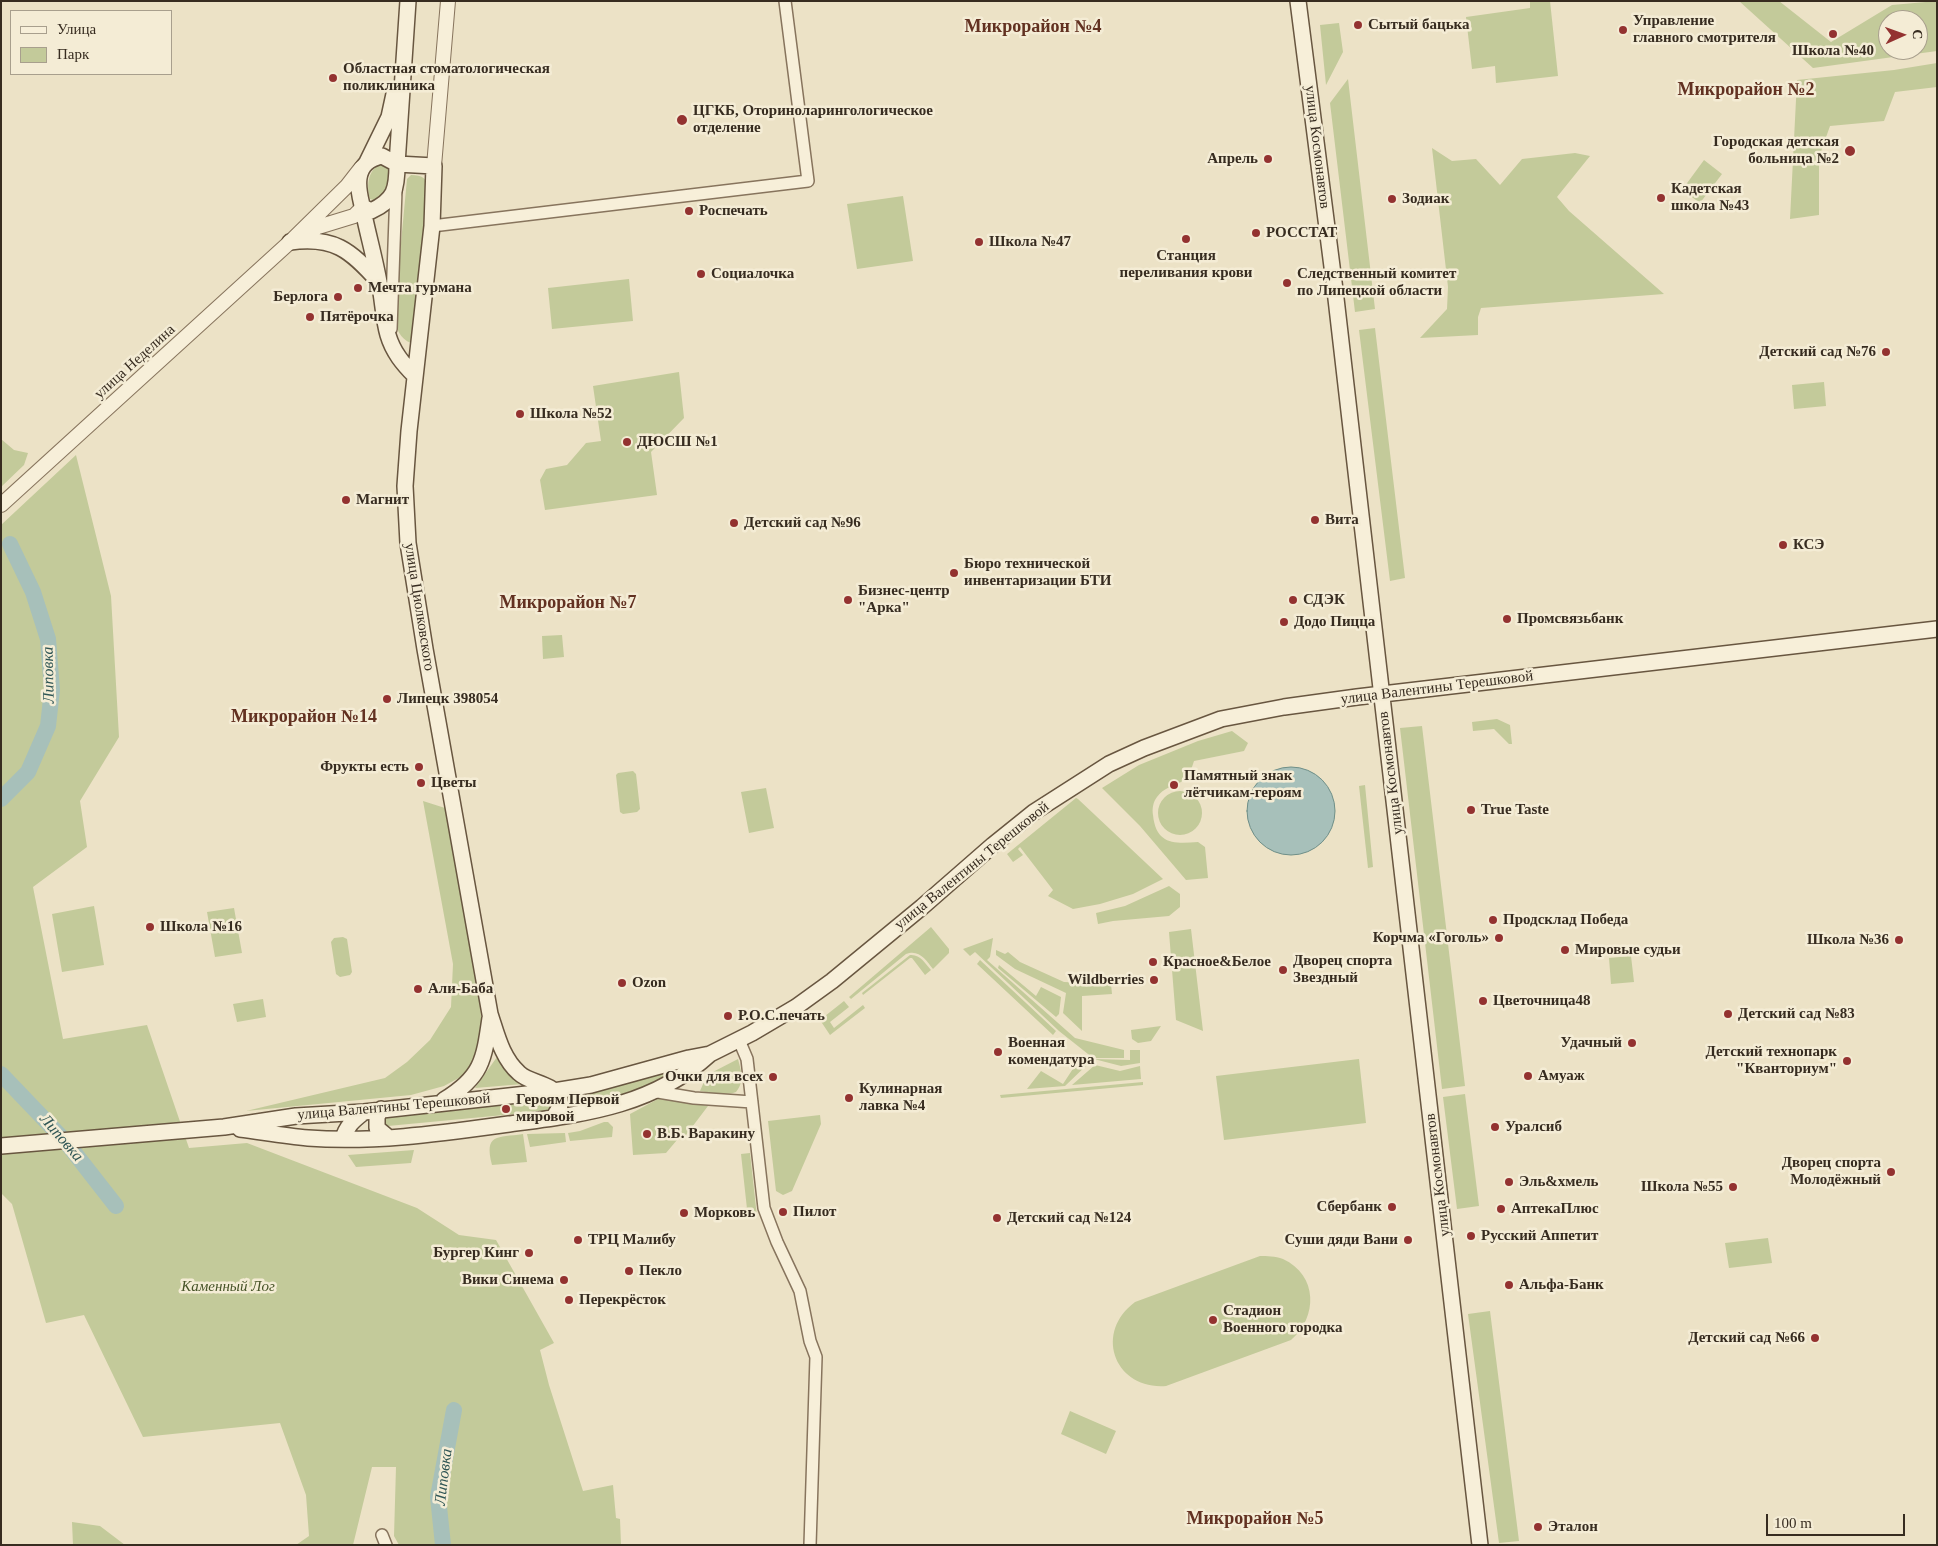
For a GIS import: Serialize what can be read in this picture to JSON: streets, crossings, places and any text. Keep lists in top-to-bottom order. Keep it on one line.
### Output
{"streets":{"main road":["улица Космонавтов","улица Циолковского","улица Валентины Терешковой"],"street":["улица Неделина"]},"crossings":[["улица Космонавтов","улица Валентины Терешковой"]],"districts":["Микрорайон №4","Микрорайон №2","Микрорайон №7","Микрорайон №14","Микрорайон №5"],"water":["Липовка"],"parks":["Каменный Лог"],"places":["Сытый бацька","Управление главного смотрителя","Школа №40","Областная стоматологическая поликлиника","ЦГКБ, Оториноларингологическое отделение","Городская детская больница №2","Апрель","Кадетская школа №43","Зодиак","Роспечать","РОССТАТ","Станция переливания крови","Школа №47","Социалочка","Следственный комитет по Липецкой области","Мечта гурмана","Берлога","Пятёрочка","Детский сад №76","Школа №52","ДЮСШ №1","Магнит","Вита","Детский сад №96","КСЭ","Бюро технической инвентаризации БТИ","Бизнес-центр \"Арка\"","СДЭК","Промсвязьбанк","Додо Пицца","Липецк 398054","Фрукты есть","Цветы","Памятный знак лётчикам-героям","True Taste","Продсклад Победа","Школа №16","Корчма «Гоголь»","Школа №36","Мировые судьи","Красное&Белое","Дворец спорта Звездный","Wildberries","Ozon","Али-Баба","Цветочница48","Детский сад №83","Р.О.С.печать","Удачный","Военная комендатура","Детский технопарк \"Кванториум\"","Амуаж","Очки для всех","Кулинарная лавка №4","Героям Первой мировой","Уралсиб","В.Б. Варакину","Дворец спорта Молодёжный","Эль&хмель","Школа №55","Сбербанк","АптекаПлюс","Пилот","Морковь","Детский сад №124","Русский Аппетит","ТРЦ Малибу","Суши дяди Вани","Бургер Кинг","Пекло","Вики Синема","Альфа-Банк","Перекрёсток","Стадион Военного городка","Детский сад №66","Эталон"],"legend":["Улица","Парк"],"scale_bar":"100 m","north":"right"}
